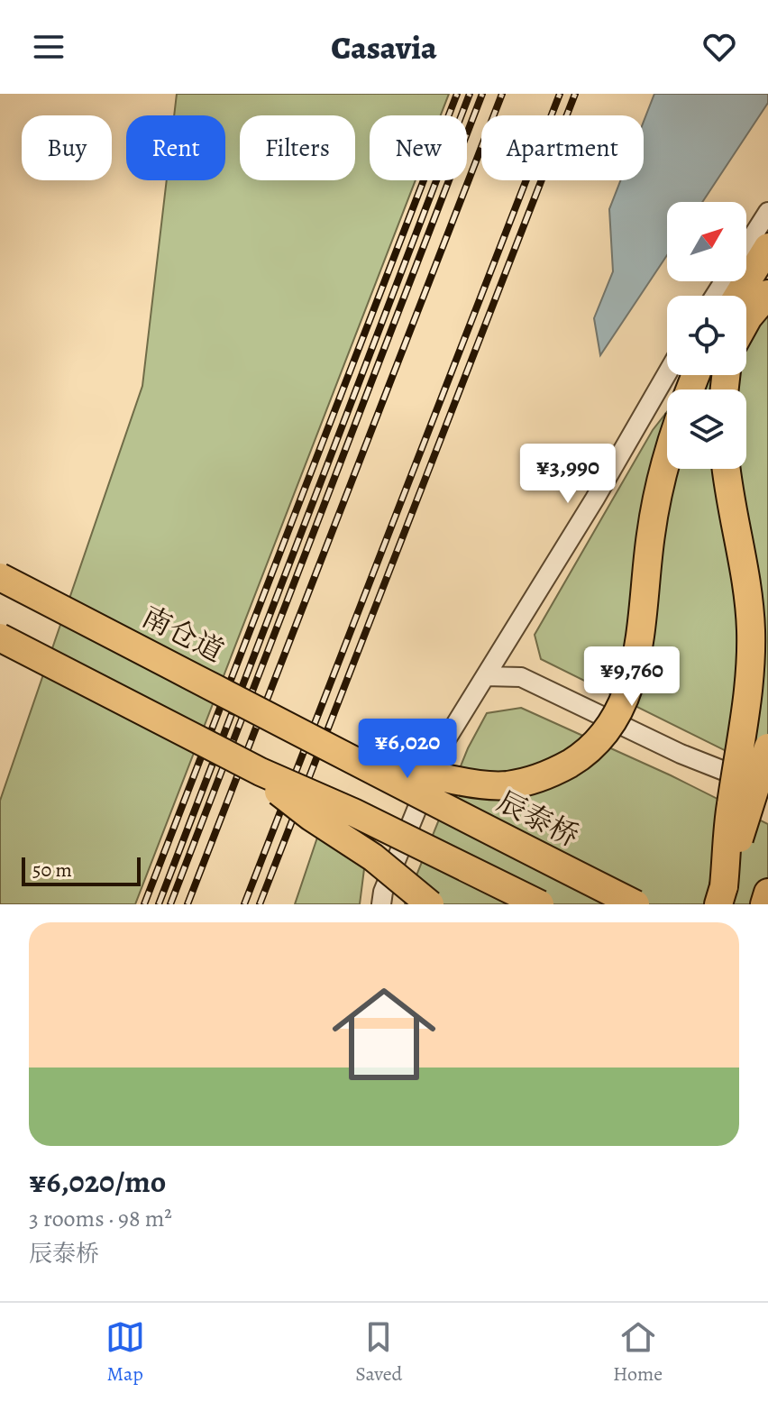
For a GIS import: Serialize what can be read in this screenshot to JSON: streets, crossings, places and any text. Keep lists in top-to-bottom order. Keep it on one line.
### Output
{"streets":{"highway":["南仓道","辰泰桥"]},"crossings":[["南仓道","辰泰桥"]],"scale_bar":"50 m","north":"top right","page":{"header":"Casavia","chip":["Buy","Rent","Filters","New","Apartment"],"price":["¥3,990","¥9,760","¥6,020"],"scale":"50 m","list":[{"name":"¥6,020/mo","note":"3 rooms · 98 m² · 辰泰桥"}],"tabs":["Map","Saved","Home"]}}
